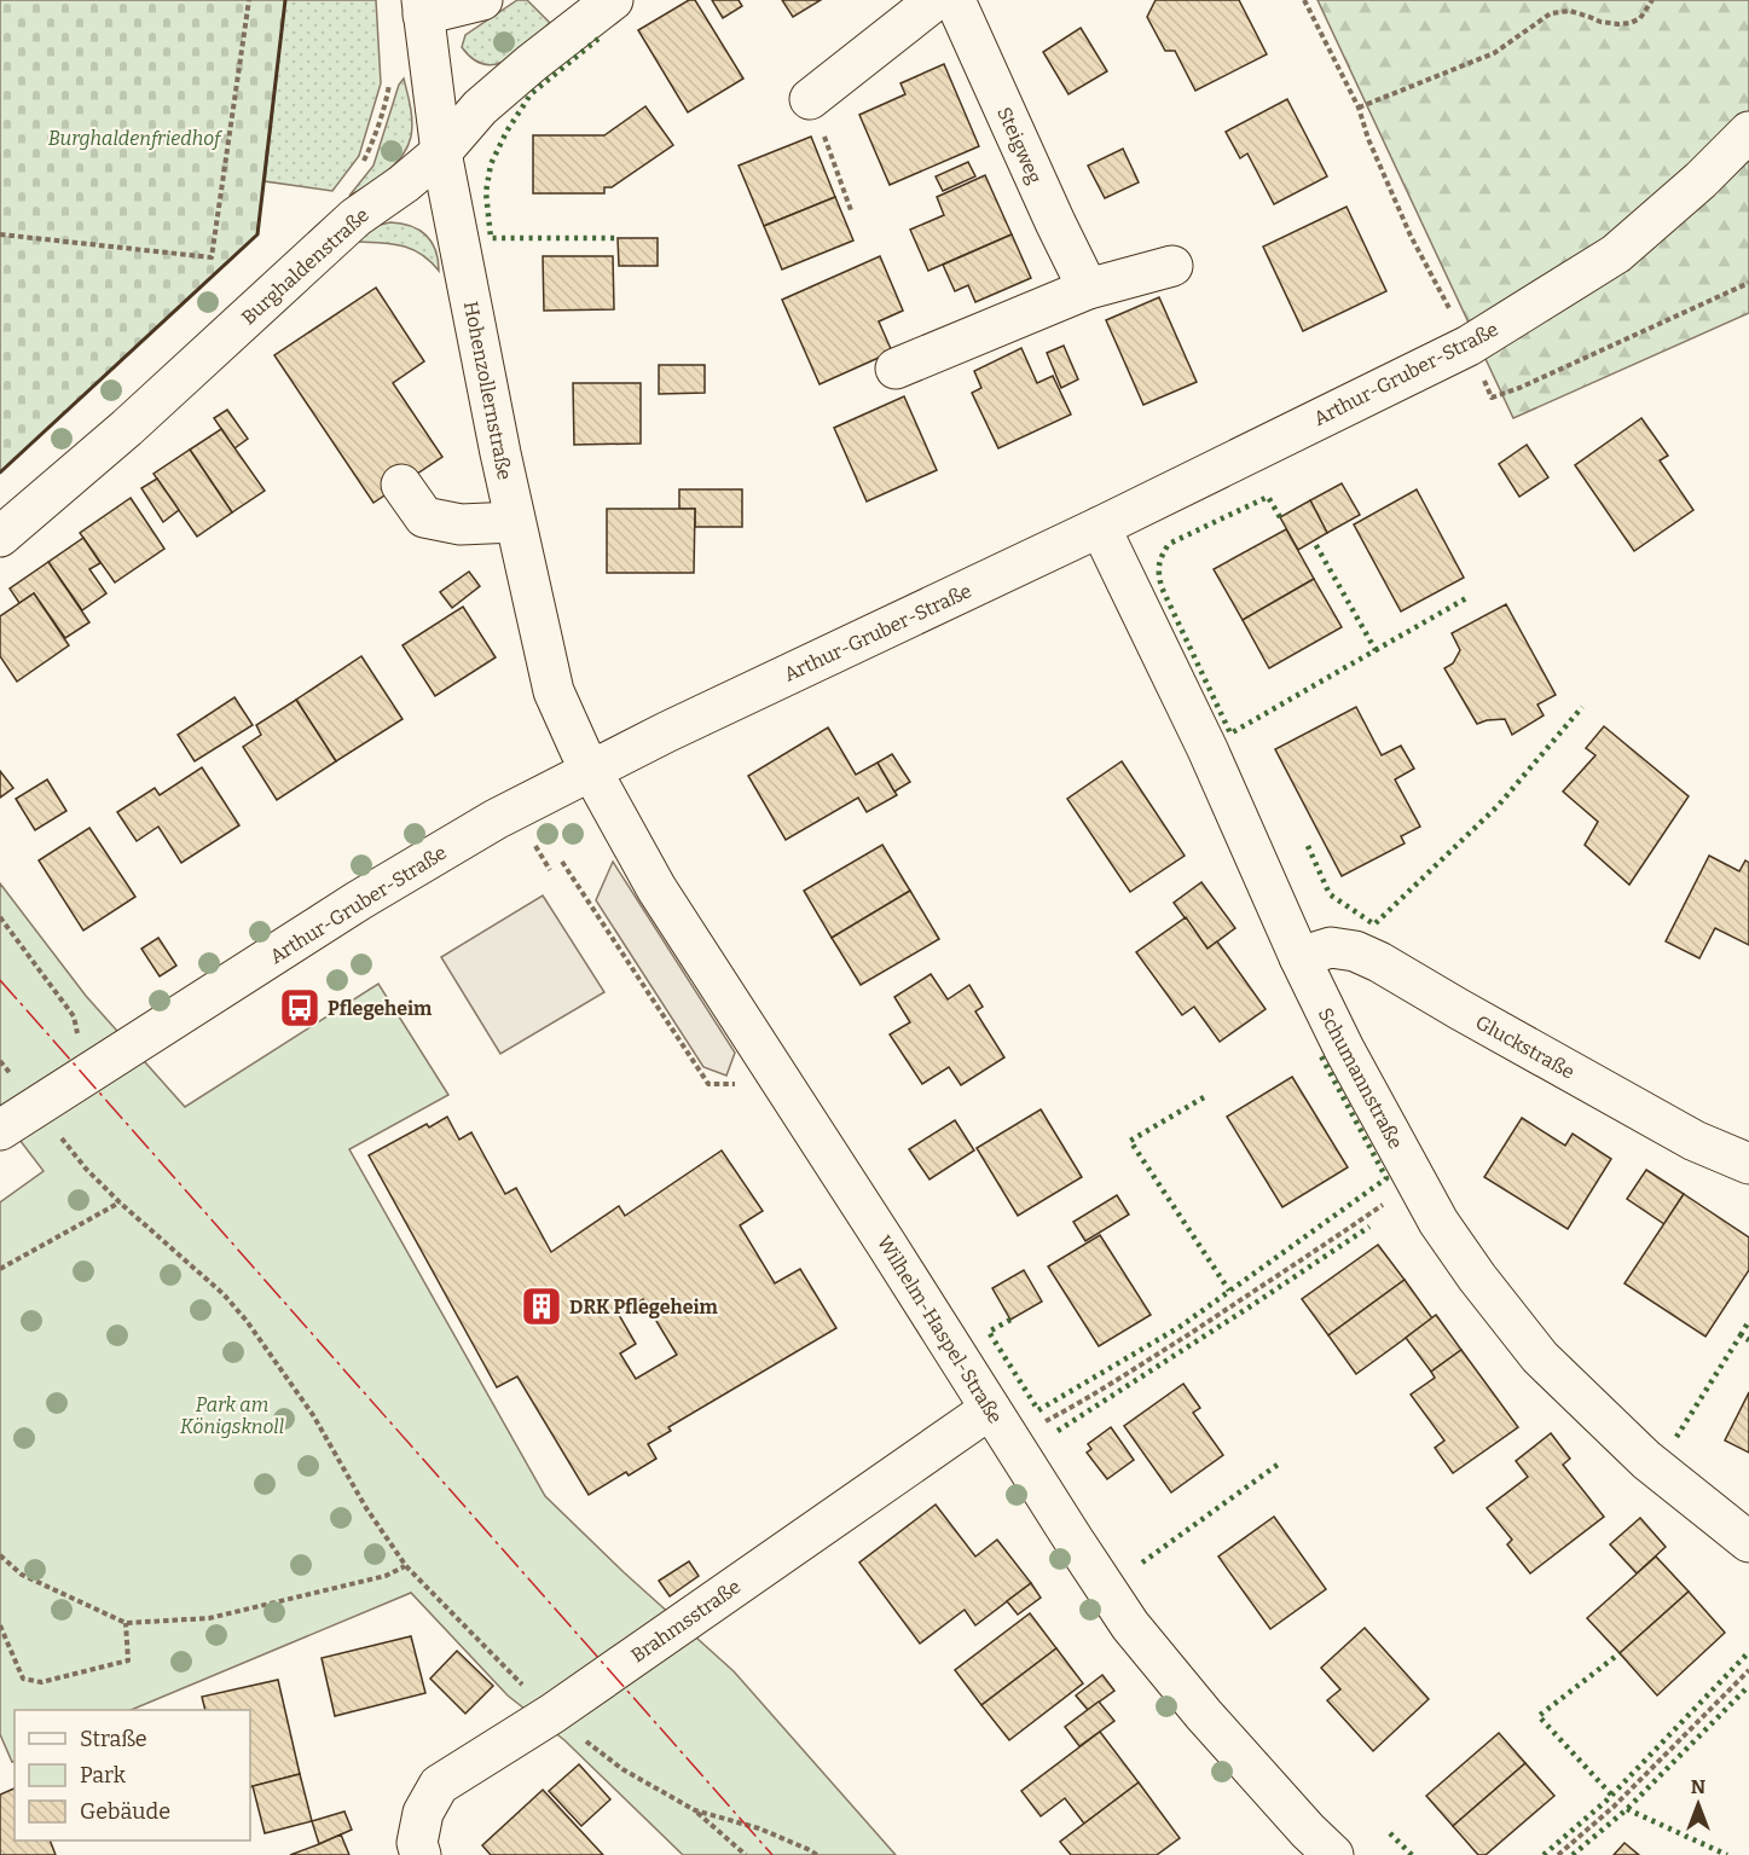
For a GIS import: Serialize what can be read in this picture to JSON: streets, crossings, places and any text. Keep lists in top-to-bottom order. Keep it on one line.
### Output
{"streets":{"street":["Steigweg","Burghaldenstraße","Arthur-Gruber-Straße","Hohenzollernstraße","Gluckstraße","Schumannstraße","Wilhelm-Haspel-Straße","Brahmsstraße"]},"crossings":[["Burghaldenstraße","Hohenzollernstraße"],["Arthur-Gruber-Straße","Hohenzollernstraße"],["Arthur-Gruber-Straße","Schumannstraße"],["Arthur-Gruber-Straße","Wilhelm-Haspel-Straße"],["Hohenzollernstraße","Wilhelm-Haspel-Straße"],["Gluckstraße","Schumannstraße"],["Wilhelm-Haspel-Straße","Brahmsstraße"]],"parks":["Burghaldenfriedhof","Park am Königsknoll"],"places":{"bus stop":["Pflegeheim"],"building":["DRK Pflegeheim"]},"legend":["Straße","Park","Gebäude"],"north":"top"}
